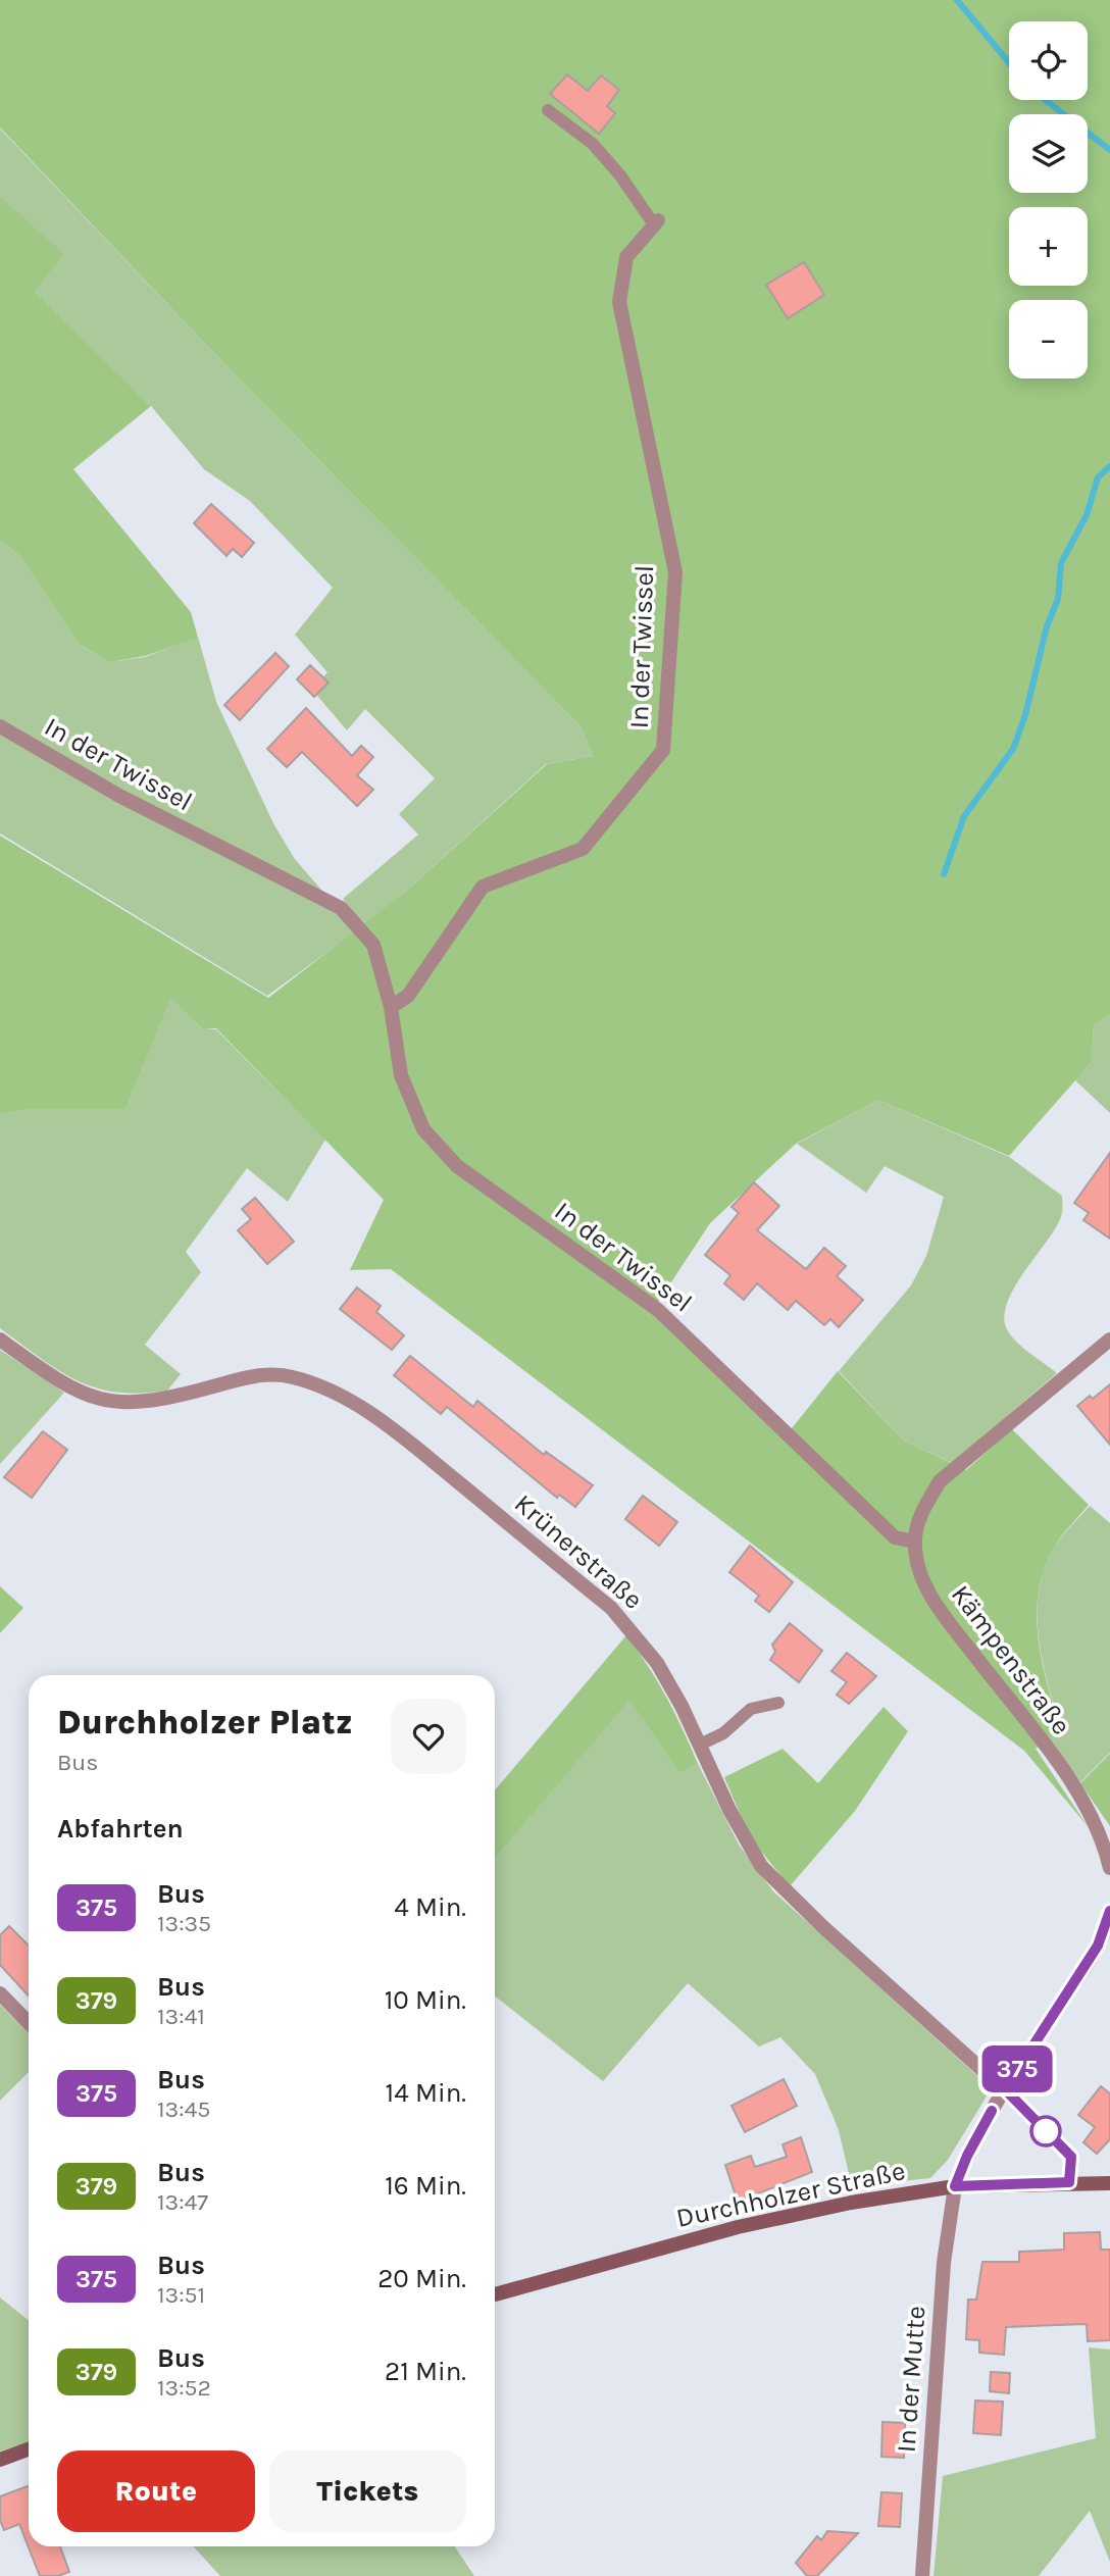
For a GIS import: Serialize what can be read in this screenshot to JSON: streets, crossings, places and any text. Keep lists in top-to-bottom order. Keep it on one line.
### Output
{"streets":{"main road":["Durchholzer Straße"],"street":["In der Twissel","Krünerstraße","Kämpenstraße","In der Mutte"]},"crossings":[["In der Twissel","Kämpenstraße"],["Durchholzer Straße","In der Mutte"]],"lines":["bus line 375"],"page":{"on_map":"375","map_buttons":["+","−"],"heading":[["Durchholzer Platz","Bus"],"Abfahrten"],"list":[{"mark":"375","name":"Bus","note":"13:35","value":"4 Min."},{"mark":"379","name":"Bus","note":"13:41","value":"10 Min."},{"mark":"375","name":"Bus","note":"13:45","value":"14 Min."},{"mark":"379","name":"Bus","note":"13:47","value":"16 Min."},{"mark":"375","name":"Bus","note":"13:51","value":"20 Min."},{"mark":"379","name":"Bus","note":"13:52","value":"21 Min."}],"buttons":["Route","Tickets"]}}
